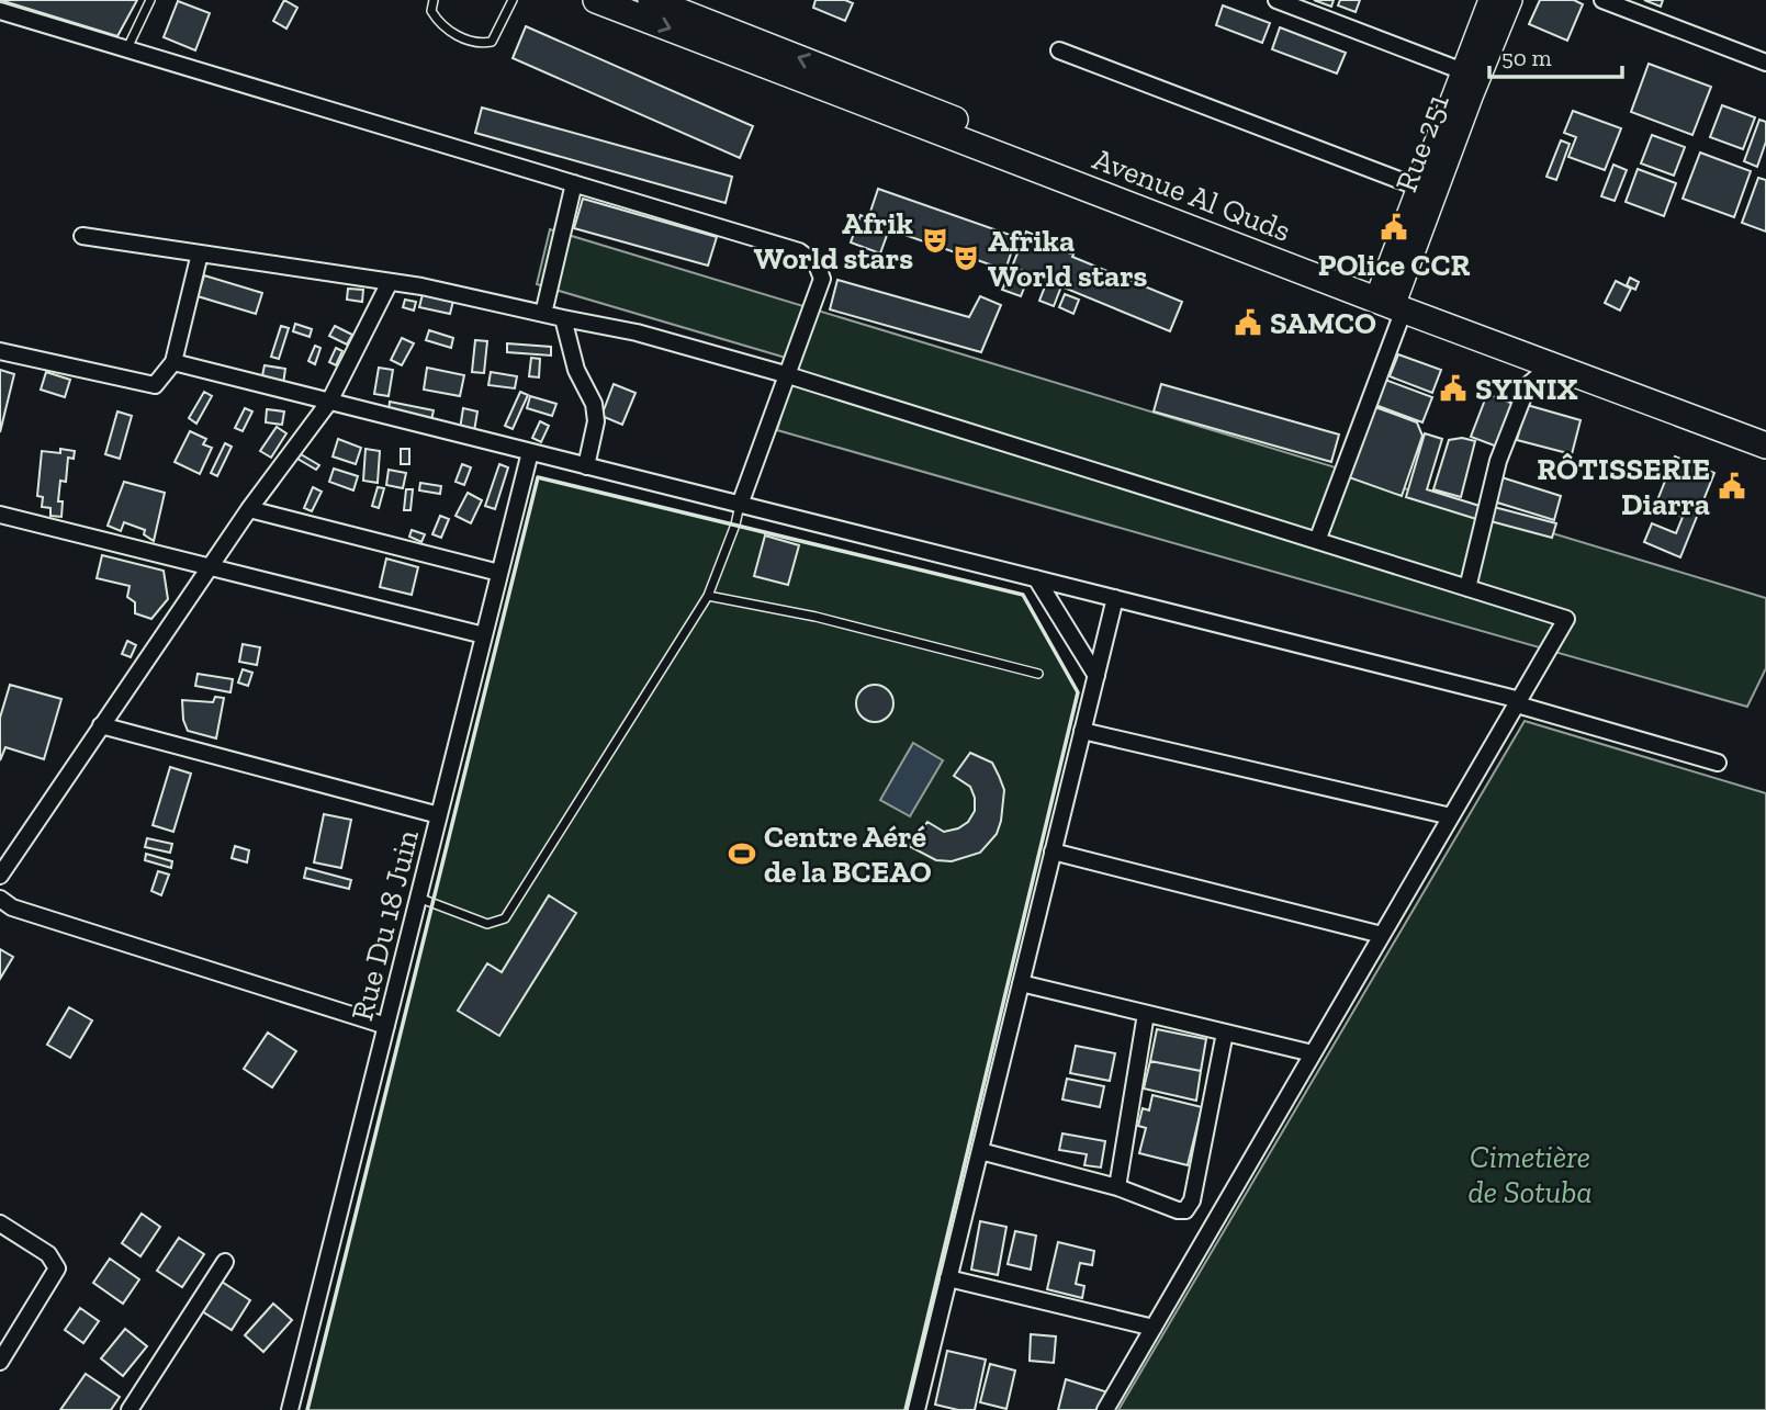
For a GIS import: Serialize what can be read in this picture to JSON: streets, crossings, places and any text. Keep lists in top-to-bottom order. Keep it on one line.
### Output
{"streets":{"main road":["Rue 251","Avenue Al Quds"],"street":["Rue Du 18 Juin"]},"crossings":[["Rue 251","Avenue Al Quds"]],"parks":["Cimetière de Sotuba"],"places":{"public building":["POlice CCR","SAMCO","SYINIX","RÔTISSERIE Diarra"],"theatre":["Afrik World stars","Afrika World stars"],"sports":["Centre Aéré de la BCEAO"]},"scale_bar":"50 m"}
